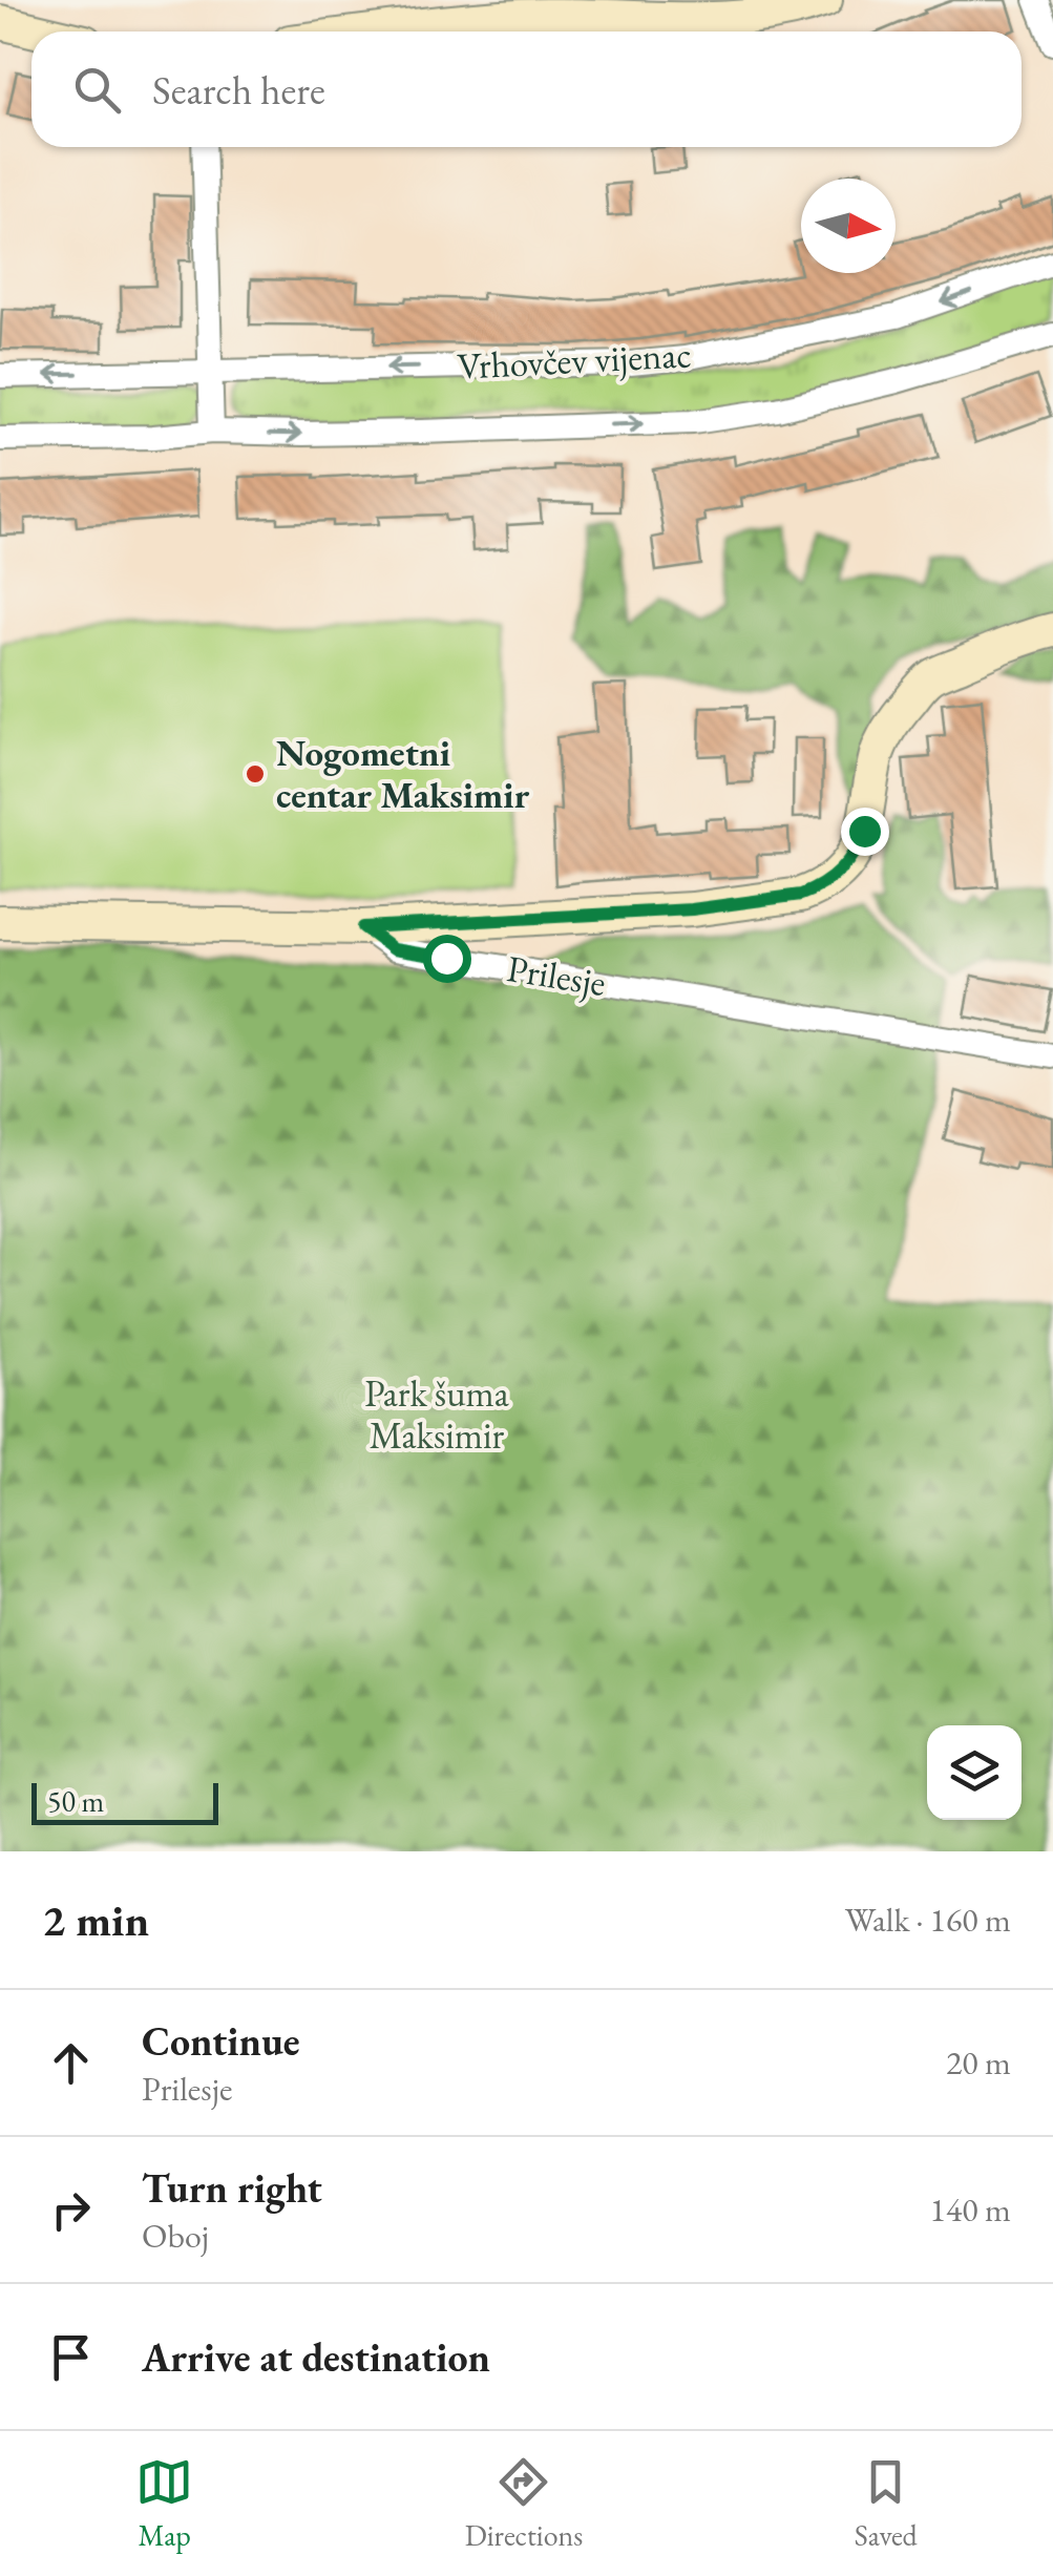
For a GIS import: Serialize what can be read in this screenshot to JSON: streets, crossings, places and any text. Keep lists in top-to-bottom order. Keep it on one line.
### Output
{"streets":{"street":["Vrhovčev vijenac","Prilesje"]},"parks":["Park šuma Maksimir"],"places":["Nogometni centar Maksimir"],"scale_bar":"50 m","north":"right","page":{"search":"Search here","scale":"50 m","heading":["2 min","Walk · 160 m"],"list":[["Continue","Prilesje","20 m"],["Turn right","Oboj","140 m"],"Arrive at destination"],"nav":["Map","Directions","Saved"]}}
